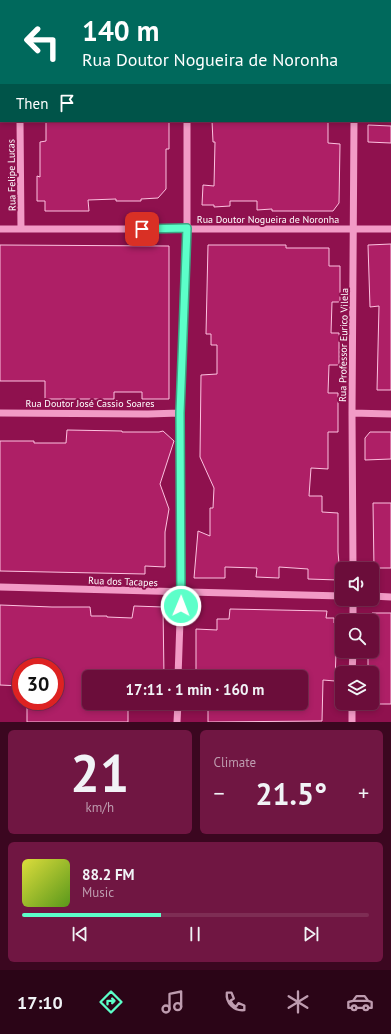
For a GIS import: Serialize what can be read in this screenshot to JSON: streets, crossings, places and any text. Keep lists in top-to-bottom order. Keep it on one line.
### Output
{"streets":{"street":["Rua Felipe Lucas","Rua Doutor Nogueira de Noronha","Rua Professor Eurico Vilela","Rua Doutor José Cassio Soares","Rua dos Tacapes"]},"crossings":[["Rua Felipe Lucas","Rua Doutor Nogueira de Noronha"],["Rua Doutor Nogueira de Noronha","Rua Professor Eurico Vilela"]],"page":{"turn":["140 m","Rua Doutor Nogueira de Noronha"],"then":"Then","limit":"30","trip":"17:11 · 1 min · 160 m","tile":[["21","km/h"],"Climate"],"heat":["−","21.5°","+"],"song":["88.2 FM","Music"],"tabs":"17:10"}}
